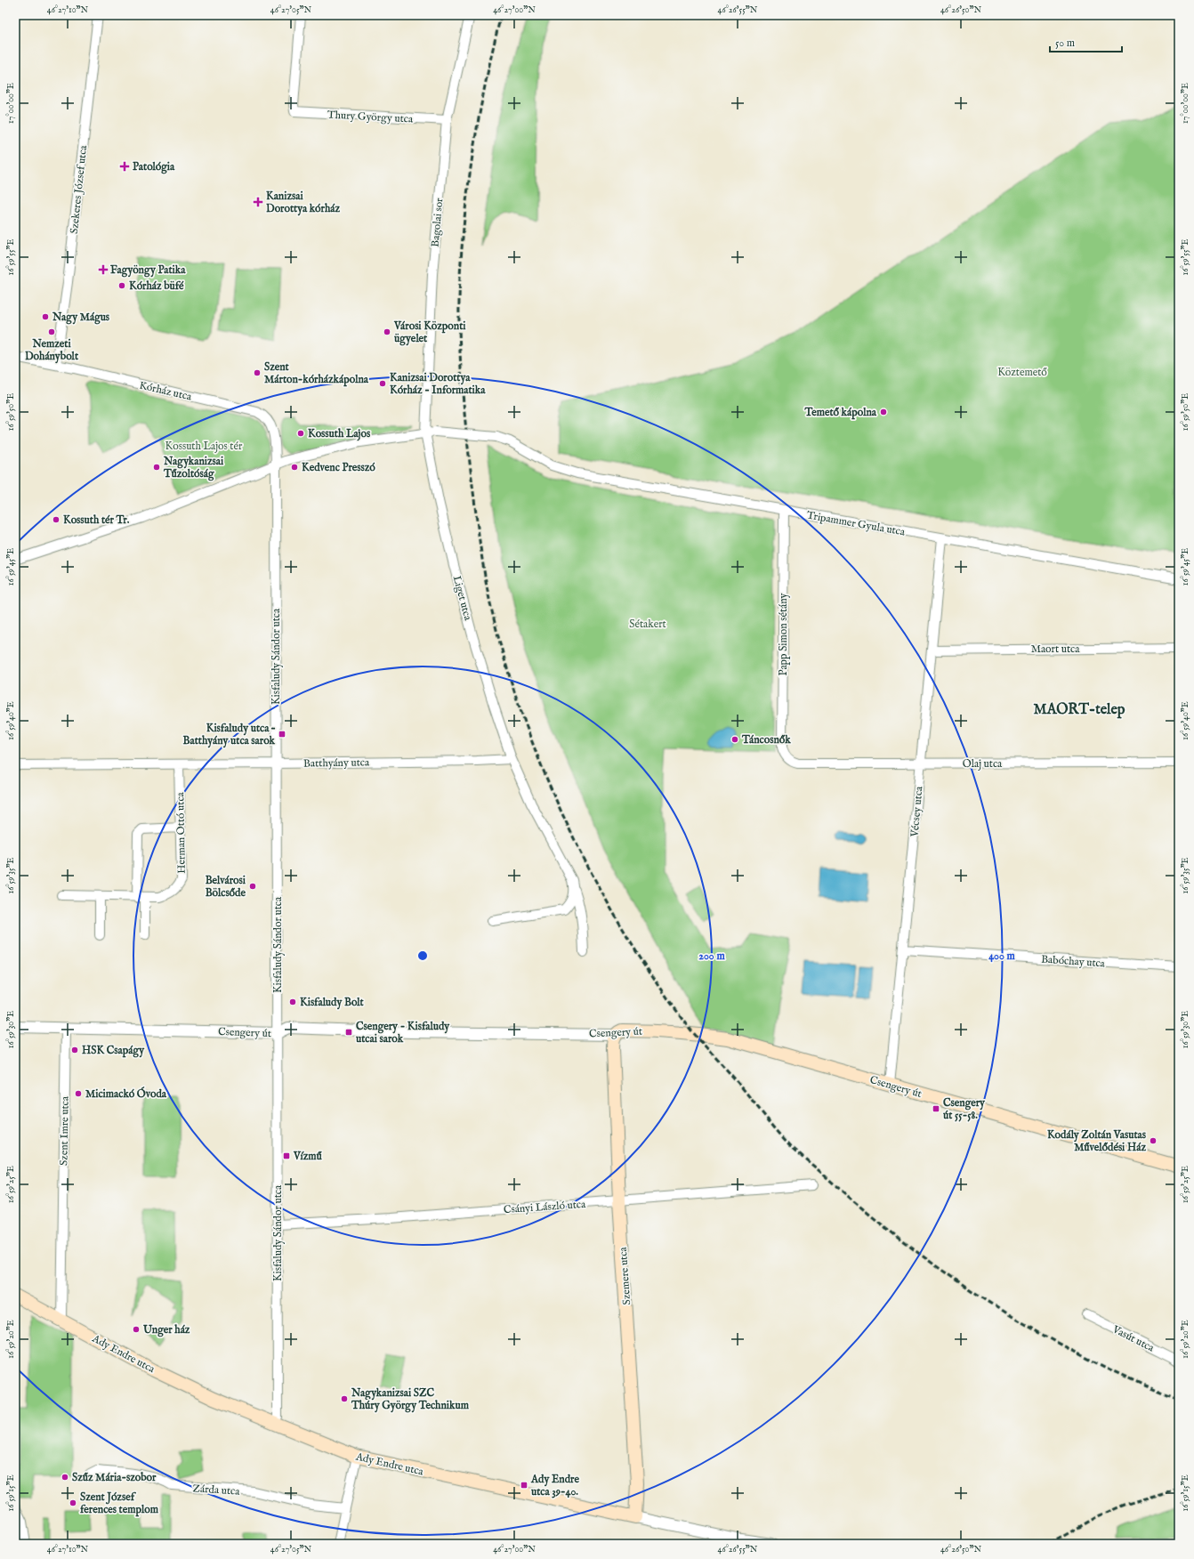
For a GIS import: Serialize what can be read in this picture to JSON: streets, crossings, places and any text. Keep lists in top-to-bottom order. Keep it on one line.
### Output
{"streets":{"main road":["Csengery út","Szemere utca","Ady Endre utca"],"street":["Thury György utca","Szekeres József utca","Bagolai sor","Kórház utca","Tripammer Gyula utca","Liget utca","Papp Simon sétány","Maort utca","Kisfaludy Sándor utca","Batthyány utca","Olaj utca","Vécsey utca","Herman Ottó utca","Babóchay utca","Szent Imre utca","Csányi László utca","Vasút utca","Zárda utca"]},"crossings":[["Thury György utca","Bagolai sor"],["Szekeres József utca","Kórház utca"],["Bagolai sor","Tripammer Gyula utca"],["Bagolai sor","Liget utca"],["Kórház utca","Kisfaludy Sándor utca"],["Tripammer Gyula utca","Liget utca"],["Tripammer Gyula utca","Papp Simon sétány"],["Tripammer Gyula utca","Vécsey utca"],["Liget utca","Batthyány utca"],["Papp Simon sétány","Olaj utca"],["Maort utca","Vécsey utca"],["Kisfaludy Sándor utca","Batthyány utca"],["Kisfaludy Sándor utca","Csengery út"],["Kisfaludy Sándor utca","Csányi László utca"],["Kisfaludy Sándor utca","Ady Endre utca"],["Batthyány utca","Herman Ottó utca"],["Olaj utca","Vécsey utca"],["Vécsey utca","Babóchay utca"],["Vécsey utca","Csengery út"],["Csengery út","Szent Imre utca"],["Csengery út","Szemere utca"],["Szent Imre utca","Ady Endre utca"],["Csányi László utca","Szemere utca"],["Szemere utca","Ady Endre utca"]],"districts":["MAORT-telep"],"parks":["Köztemető","Kossuth Lajos tér","Sétakert"],"places":{"health":["Patológia","Kanizsai Dorottya kórház","Fagyöngy Patika"],"other":["Kórház büfé","Nagy Mágus","Nemzeti Dohánybolt","Városi Központi ügyelet","Szent Márton-kórházkápolna","Kanizsai Dorottya Kórház - Informatika","Temető kápolna","Kossuth Lajos","Nagykanizsai Tűzoltóság","Kedvenc Presszó","Kossuth tér Tr.","Táncosnők","Belvárosi Bölcsőde","Kisfaludy Bolt","HSK Csapágy","Micimackó Óvoda","Kodály Zoltán Vasutas Művelődési Ház","Unger ház","Nagykanizsai SZC Thúry György Technikum","Szűz Mária-szobor","Szent József ferences templom"],"transit":["Kisfaludy utca – Batthyány utca sarok","Csengery - Kisfaludy utcai sarok","Csengery út 55-58.","Vízmű","Ady Endre utca 39-40."]},"scale_bar":"50 m","coordinates":["46°27'10\"N","46°27'05\"N","46°27'00\"N","46°26'55\"N","46°26'50\"N","17°00'00\"E","16°59'55\"E","16°59'50\"E","16°59'45\"E","16°59'40\"E","16°59'35\"E","16°59'30\"E","16°59'25\"E","16°59'20\"E","16°59'15\"E"],"rings":["200 m","400 m"]}
